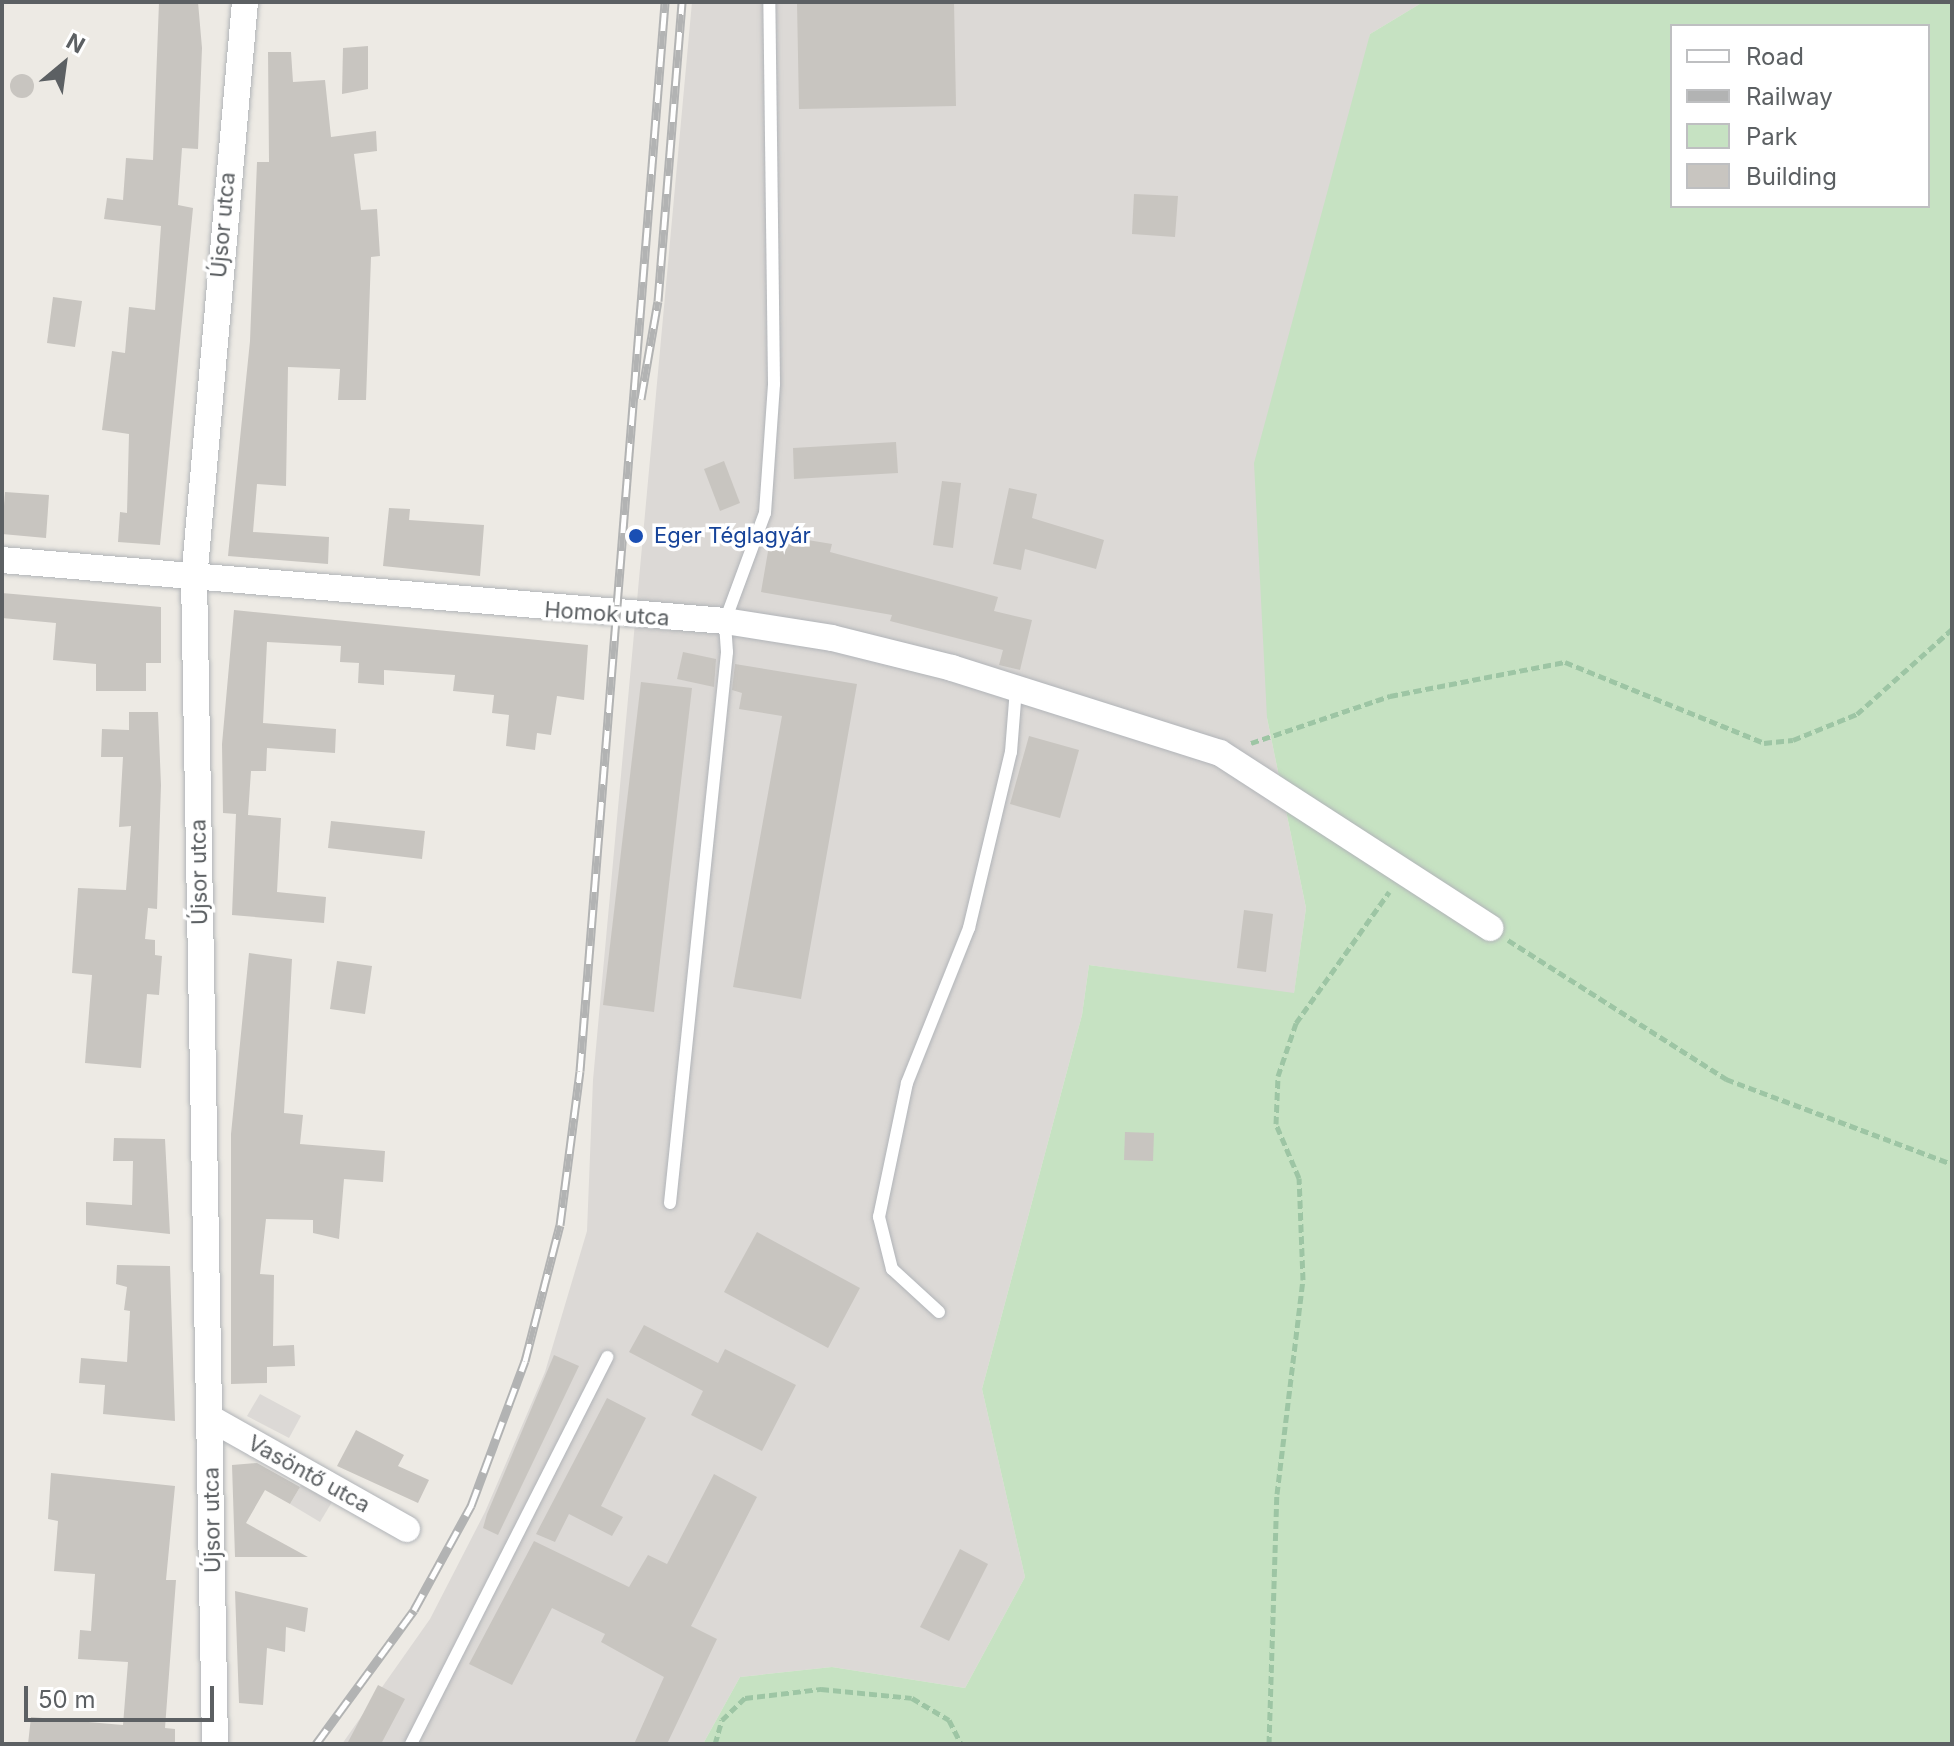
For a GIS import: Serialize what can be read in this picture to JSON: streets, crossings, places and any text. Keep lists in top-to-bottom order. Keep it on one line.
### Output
{"streets":{"street":["Újsor utca","Homok utca","Vasöntő utca"]},"crossings":[["Újsor utca","Homok utca"],["Újsor utca","Vasöntő utca"]],"places":["Eger Téglagyár"],"legend":["Road","Railway","Park","Building"],"scale_bar":"50 m","north":"top right"}
